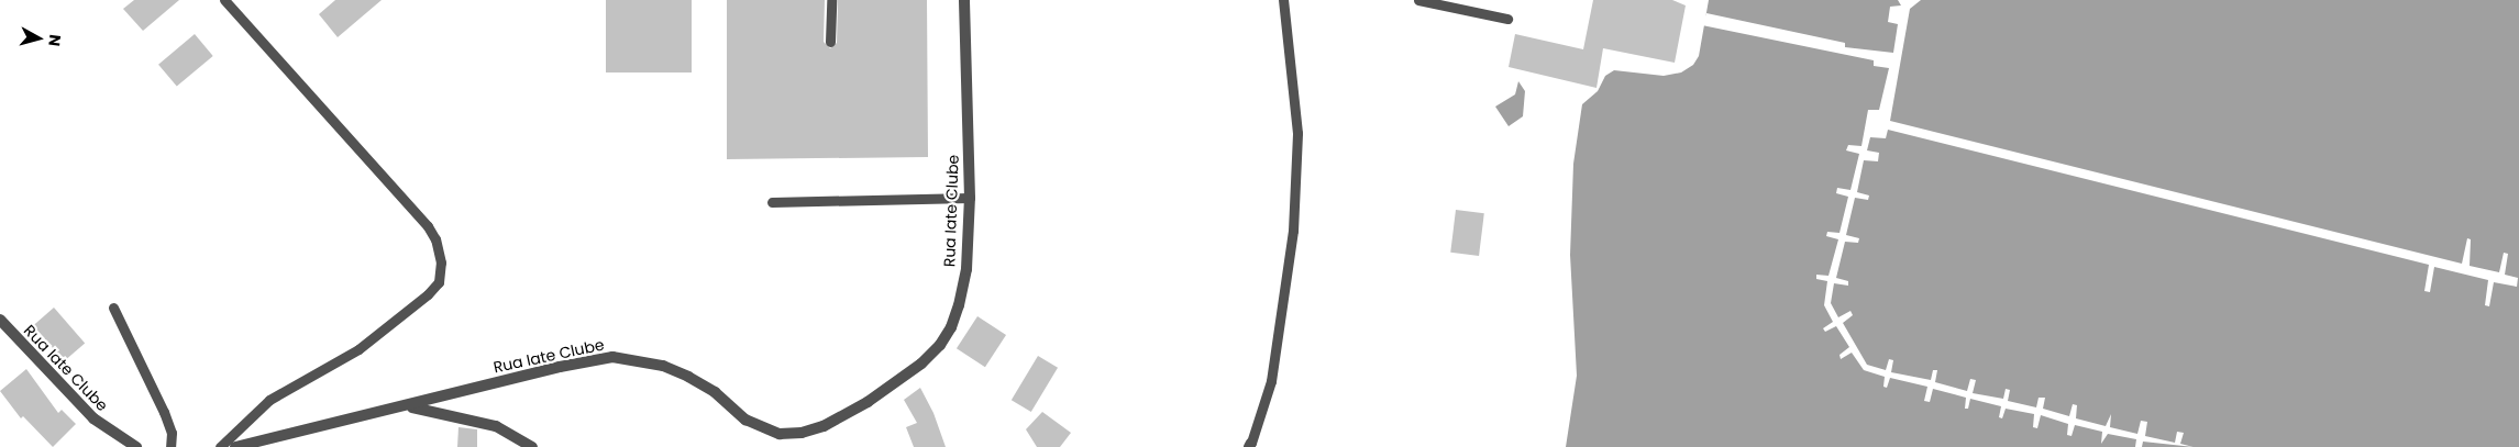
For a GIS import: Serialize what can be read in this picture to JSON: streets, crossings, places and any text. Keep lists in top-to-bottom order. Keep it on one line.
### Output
{"streets":{"street":["Rua Iate Clube"]},"north":"right"}
